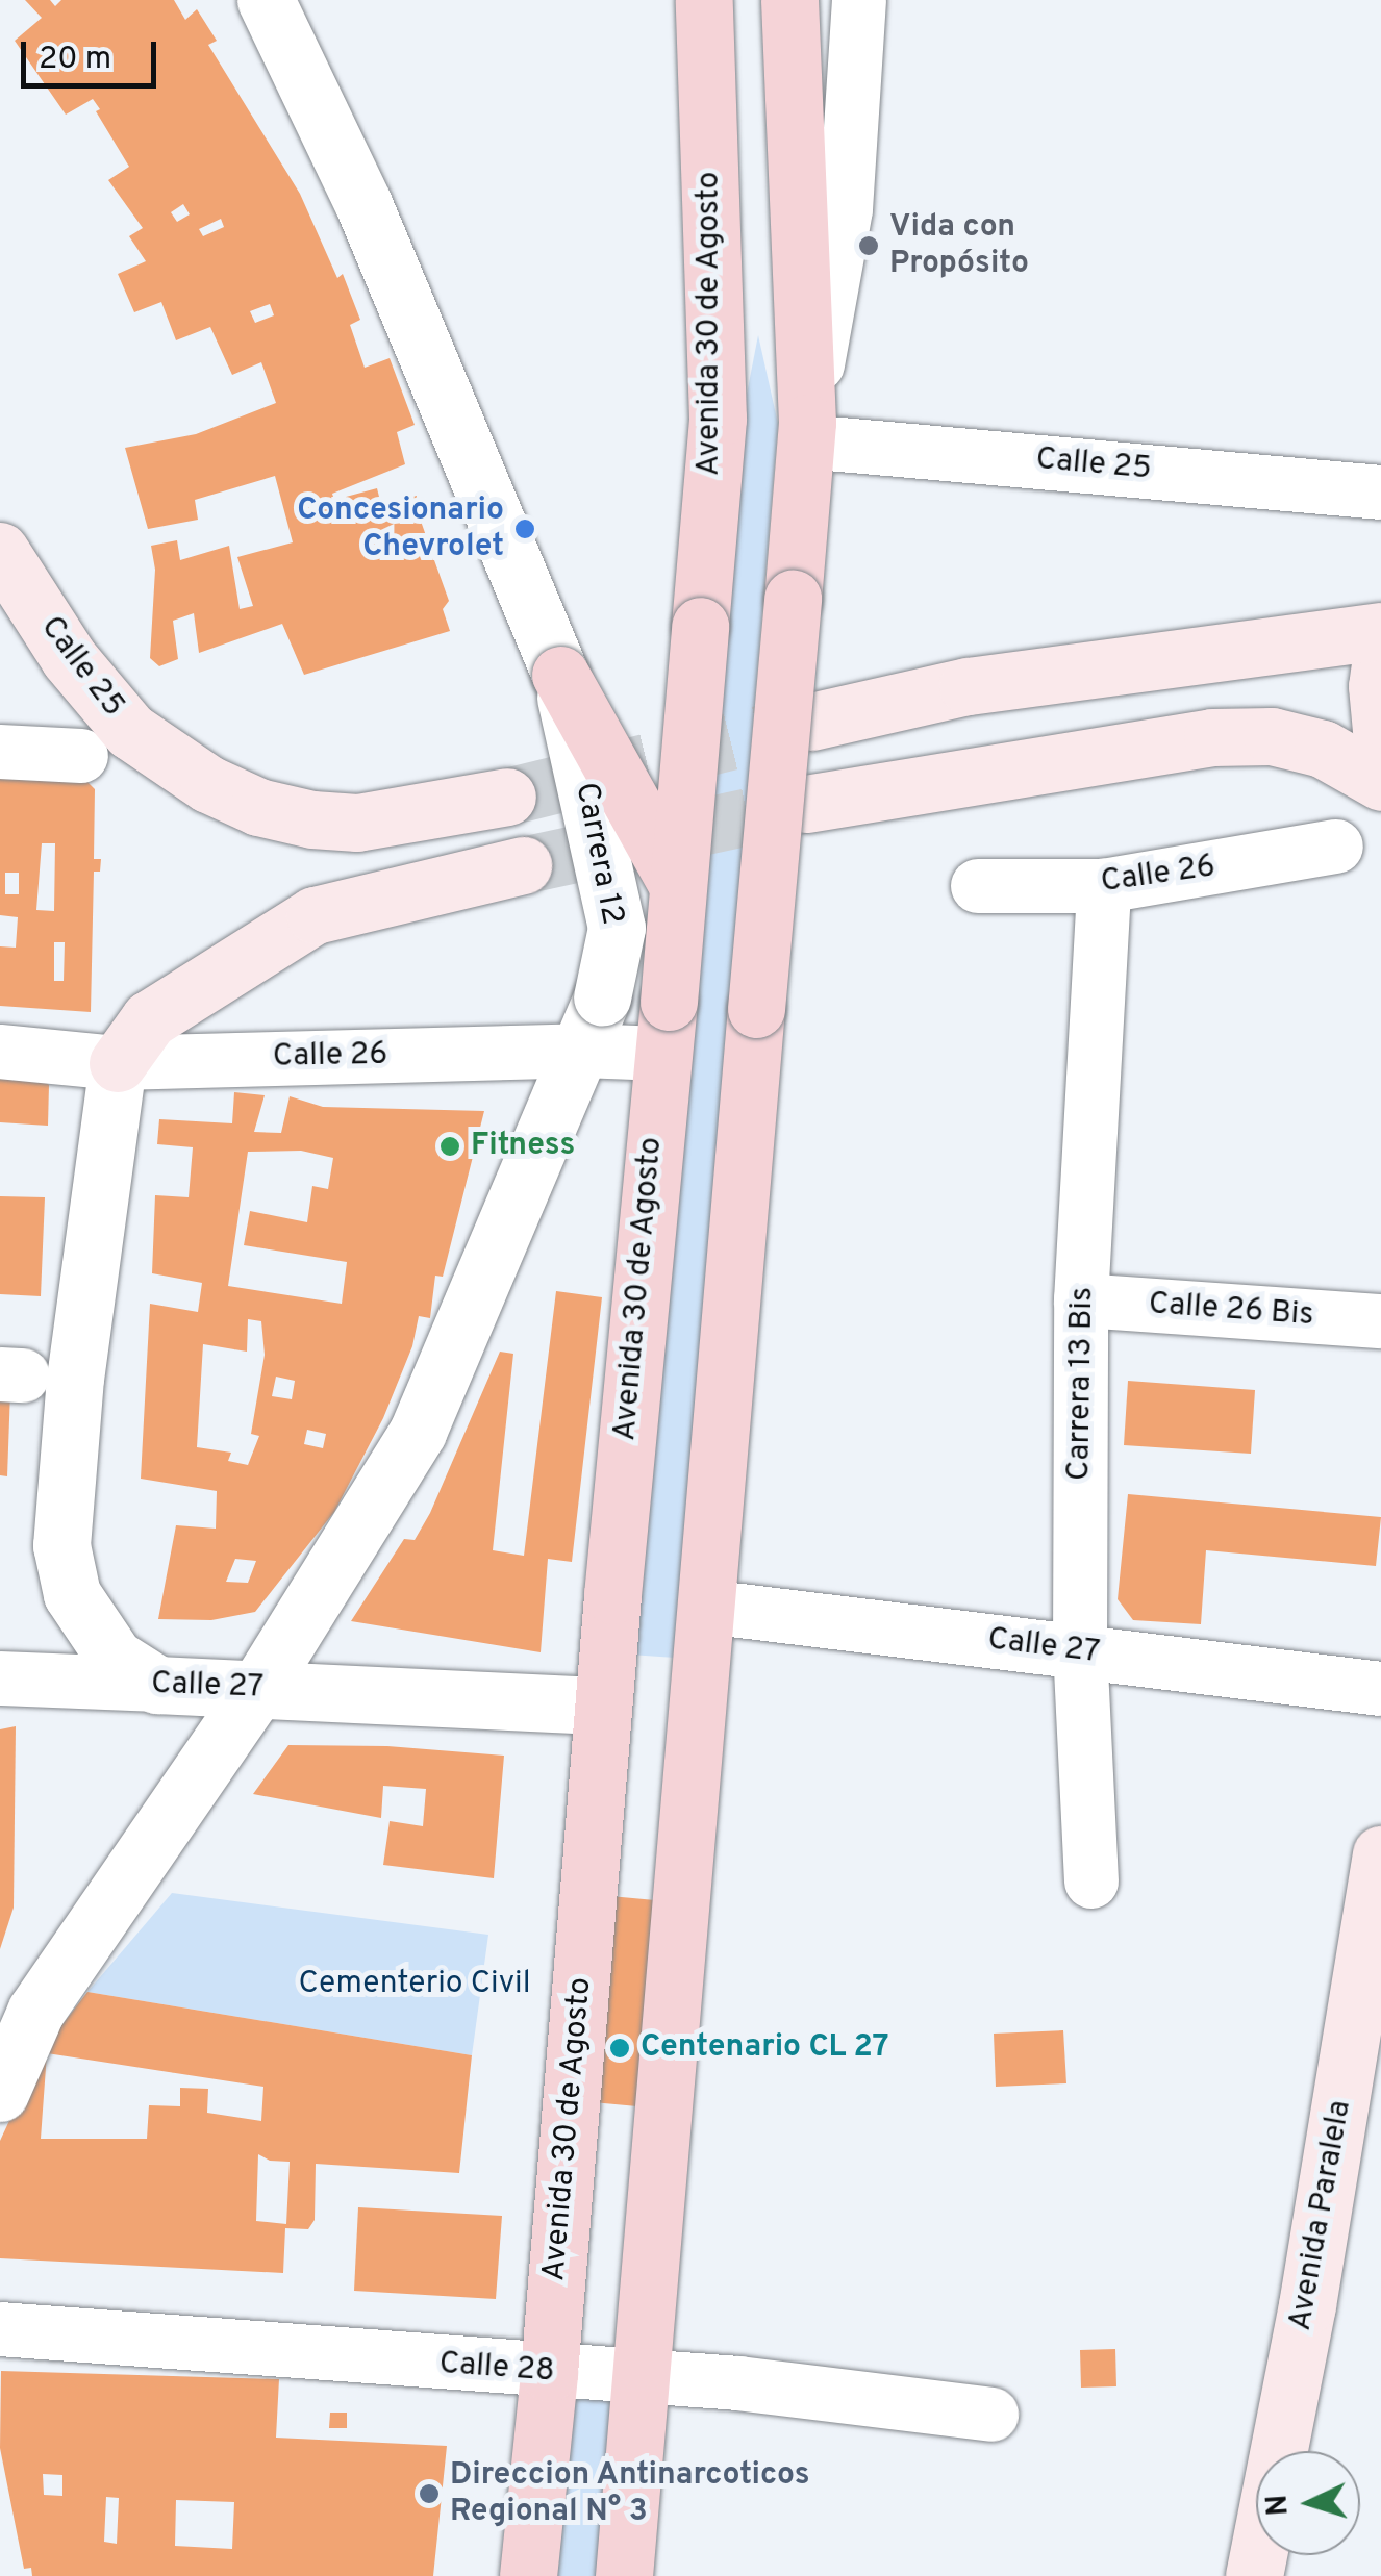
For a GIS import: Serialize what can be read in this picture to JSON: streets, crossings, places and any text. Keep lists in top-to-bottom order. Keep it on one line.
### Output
{"streets":{"main road":["Avenida 30 de Agosto","Calle 25","Avenida Paralela"],"street":["Carrera 12","Calle 26","Calle 26 Bis","Carrera 13 Bis","Calle 27","Calle 28"]},"crossings":[["Avenida 30 de Agosto","Calle 26"],["Avenida 30 de Agosto","Calle 27"],["Avenida 30 de Agosto","Calle 28"],["Carrera 12","Calle 26"],["Carrera 12","Calle 27"],["Calle 26","Carrera 13 Bis"],["Calle 26 Bis","Carrera 13 Bis"],["Carrera 13 Bis","Calle 27"]],"parks":["Cementerio Civil"],"places":["Vida con Propósito","Concesionario Chevrolet","Fitness","Centenario CL 27","Direccion Antinarcoticos Regional N° 3"],"scale_bar":"20 m","north":"left"}
